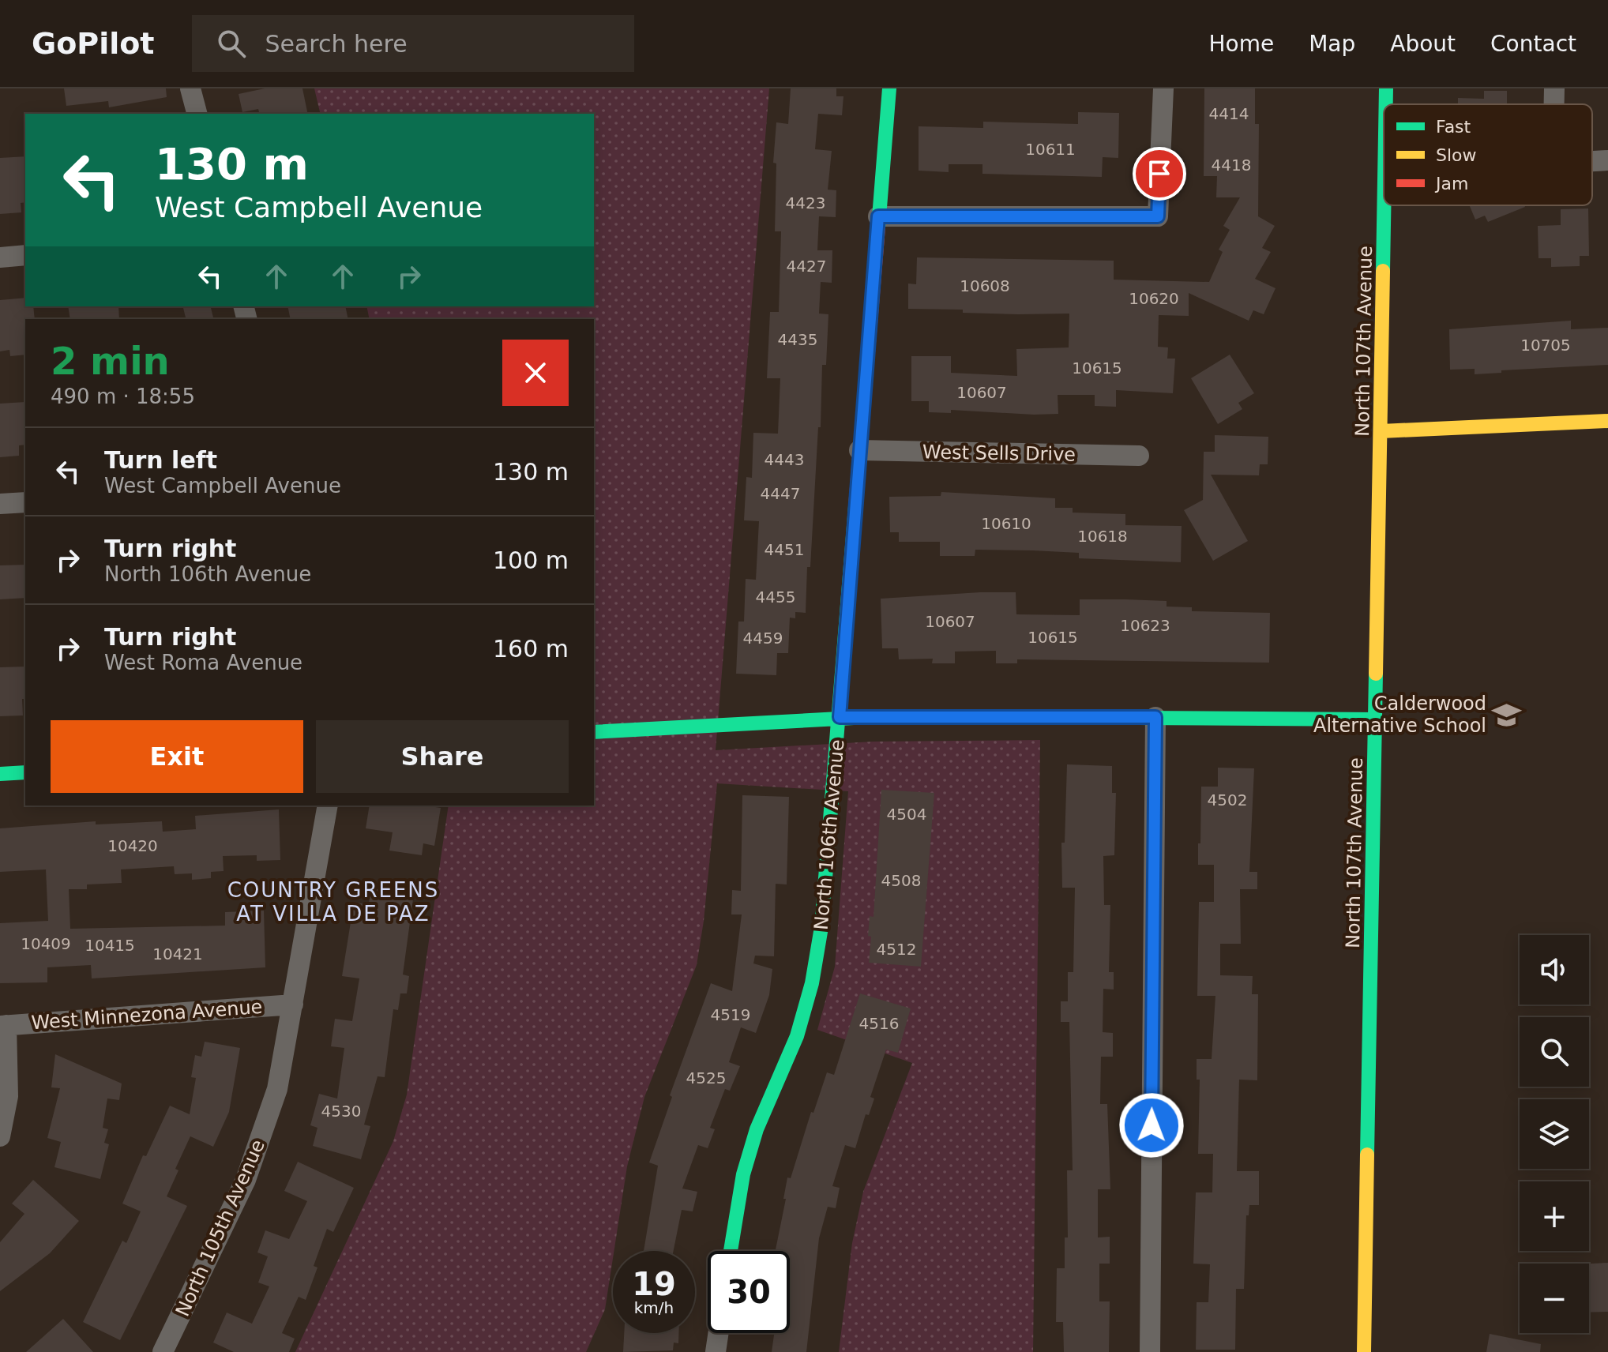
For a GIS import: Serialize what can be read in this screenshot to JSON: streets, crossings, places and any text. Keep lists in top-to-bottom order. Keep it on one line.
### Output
{"streets":{"street":["North 107th Avenue","West Sells Drive","North 106th Avenue","West Minnezona Avenue","North 105th Avenue"]},"crossings":[["West Sells Drive","North 106th Avenue"],["West Minnezona Avenue","North 105th Avenue"]],"districts":["COUNTRY GREENS AT VILLA DE PAZ"],"places":{"school or university":["Calderwood Alternative School"]},"house_numbers":["4414","10611","4418","4423","4427","10608","10620","4435","10705","10615","10607","4443","4447","10610","10618","4451","4455","10607","10623","10615","4459","4502","4504","10420","4508","10409","10415","4512","10421","4519","4516","4525","4530"],"legend":["Fast","Slow","Jam"],"page":{"header":"GoPilot","search":"Search here","nav":["Home","Map","About","Contact"],"turn":["130 m","West Campbell Avenue"],"heading":["2 min","490 m · 18:55"],"list":[{"name":"Turn left","note":"West Campbell Avenue","value":"130 m"},{"name":"Turn right","note":"North 106th Avenue","value":"100 m"},{"name":"Turn right","note":"West Roma Avenue","value":"160 m"}],"buttons":["Exit","Share"],"map_buttons":["+","−"],"speed":"19 km/h","limit":"30"}}
